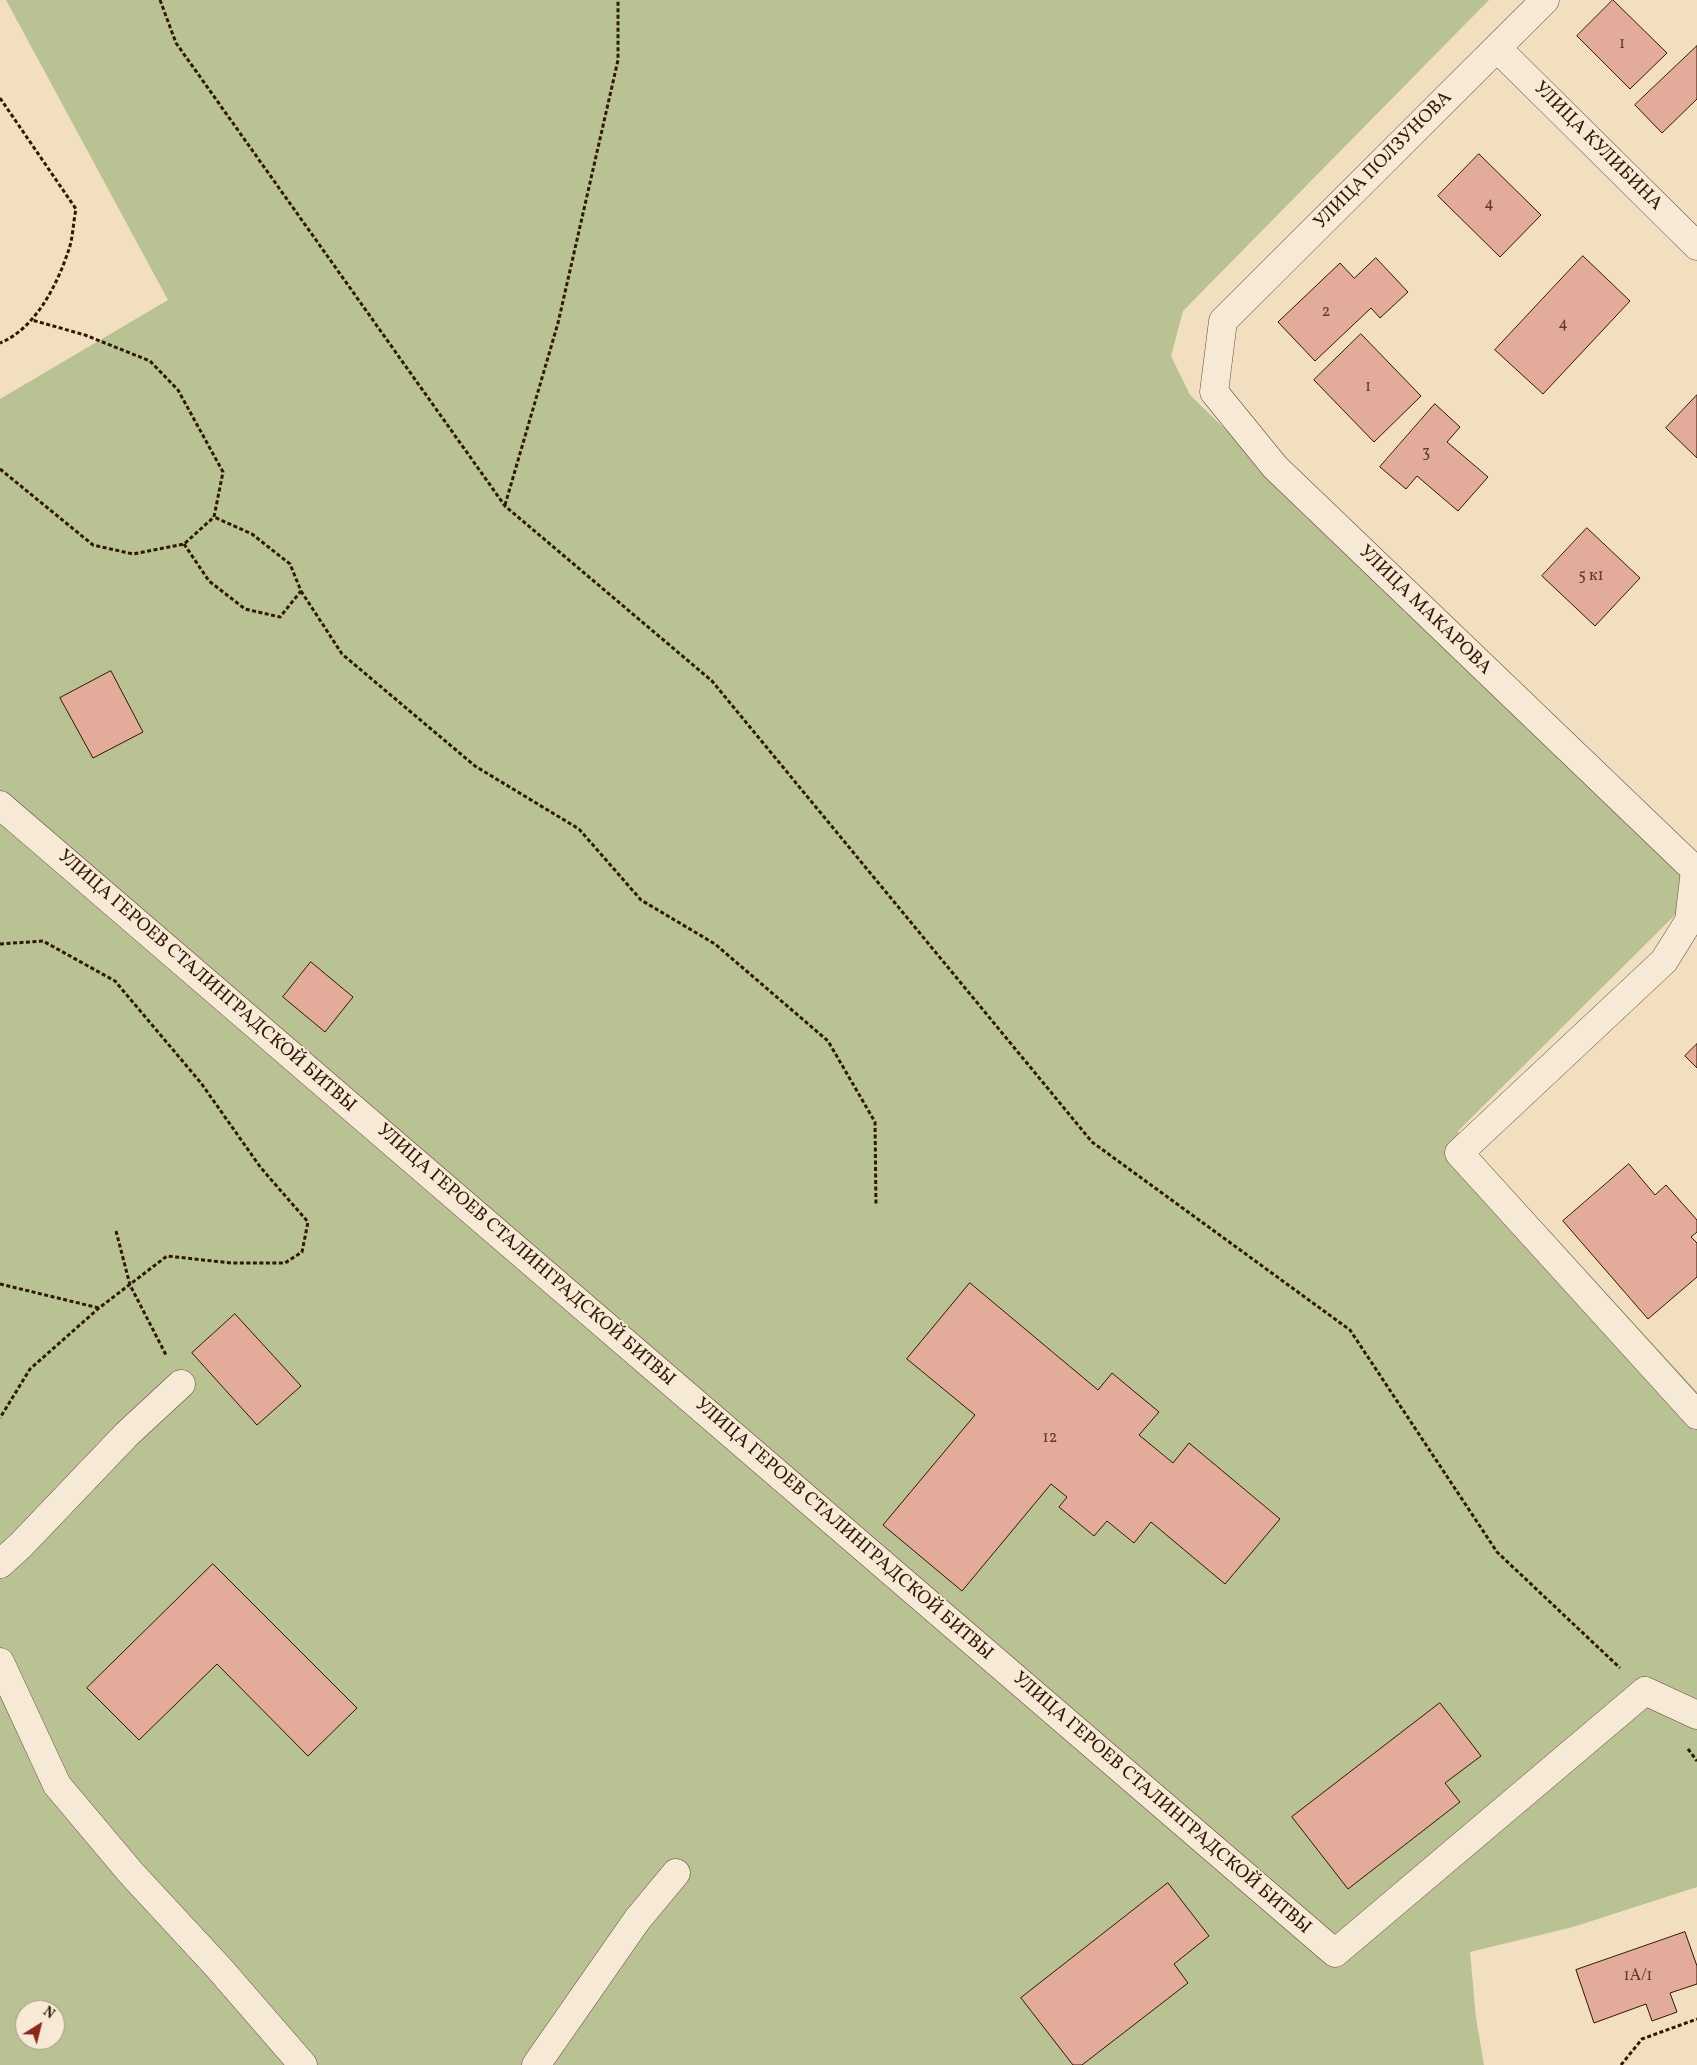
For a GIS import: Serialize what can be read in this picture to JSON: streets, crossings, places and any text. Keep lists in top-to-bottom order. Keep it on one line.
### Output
{"streets":{"street":["УЛИЦА КУЛИБИНА","УЛИЦА ПОЛЗУНОВА","УЛИЦА МАКАРОВА","УЛИЦА ГЕРОЕВ СТАЛИНГРАДСКОЙ БИТВЫ"]},"crossings":[["УЛИЦА КУЛИБИНА","УЛИЦА ПОЛЗУНОВА"],["УЛИЦА ПОЛЗУНОВА","УЛИЦА МАКАРОВА"]],"house_numbers":["1","4","2","4","1","3","5 к1","12","1А/1"],"north":"top right"}
